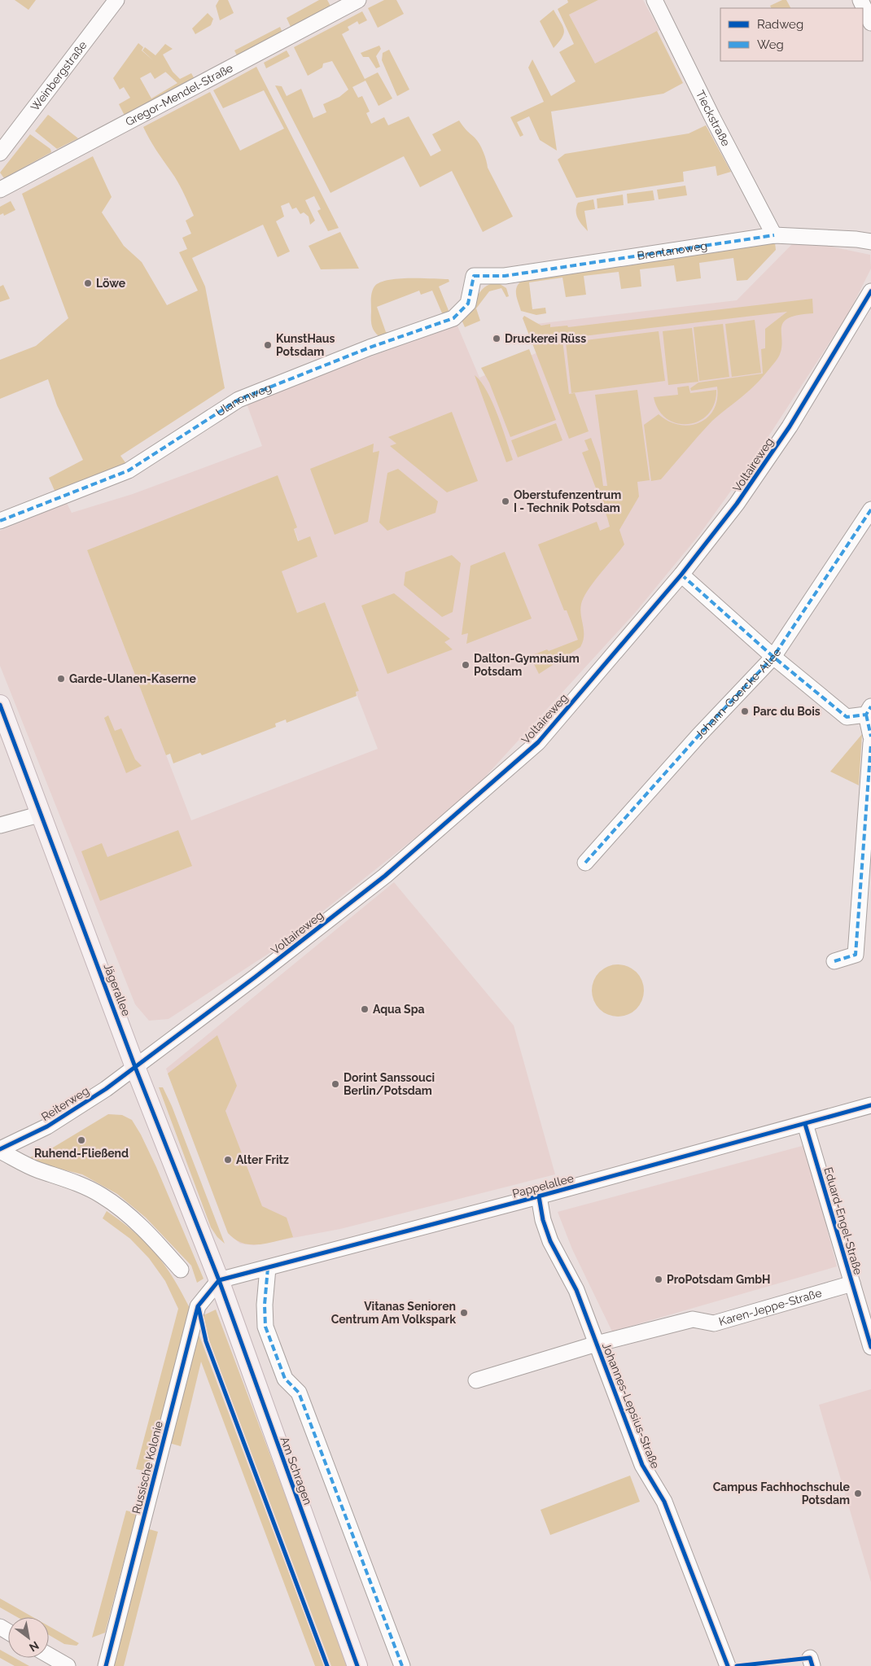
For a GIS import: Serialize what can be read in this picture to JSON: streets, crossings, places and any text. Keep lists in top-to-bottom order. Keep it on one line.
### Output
{"streets":{"main road":["Jägerallee","Am Schragen"],"street":["Weinbergstraße","Gregor-Mendel-Straße","Tieckstraße","Brentanoweg","Ulanenweg","Voltaireweg","Johann-Goercke-Allee","Reiterweg","Pappelallee","Eduard-Engel-Straße","Karen-Jeppe-Straße","Johannes-Lepsius-Straße","Russische Kolonie"]},"crossings":[["Tieckstraße","Brentanoweg"],["Brentanoweg","Ulanenweg"],["Voltaireweg","Jägerallee"],["Voltaireweg","Reiterweg"],["Jägerallee","Reiterweg"],["Jägerallee","Pappelallee"],["Jägerallee","Russische Kolonie"],["Jägerallee","Am Schragen"],["Pappelallee","Eduard-Engel-Straße"],["Pappelallee","Johannes-Lepsius-Straße"],["Pappelallee","Russische Kolonie"],["Pappelallee","Am Schragen"],["Eduard-Engel-Straße","Karen-Jeppe-Straße"],["Karen-Jeppe-Straße","Johannes-Lepsius-Straße"],["Russische Kolonie","Am Schragen"]],"places":["Löwe","Druckerei Rüss","KunstHaus Potsdam","Oberstufenzentrum I - Technik Potsdam","Dalton-Gymnasium Potsdam","Garde-Ulanen-Kaserne","Parc du Bois","Aqua Spa","Dorint Sanssouci Berlin/Potsdam","Ruhend-Fließend","Alter Fritz","ProPotsdam GmbH","Vitanas Senioren Centrum Am Volkspark","Campus Fachhochschule Potsdam"],"legend":["Radweg","Weg"],"north":"bottom right"}
